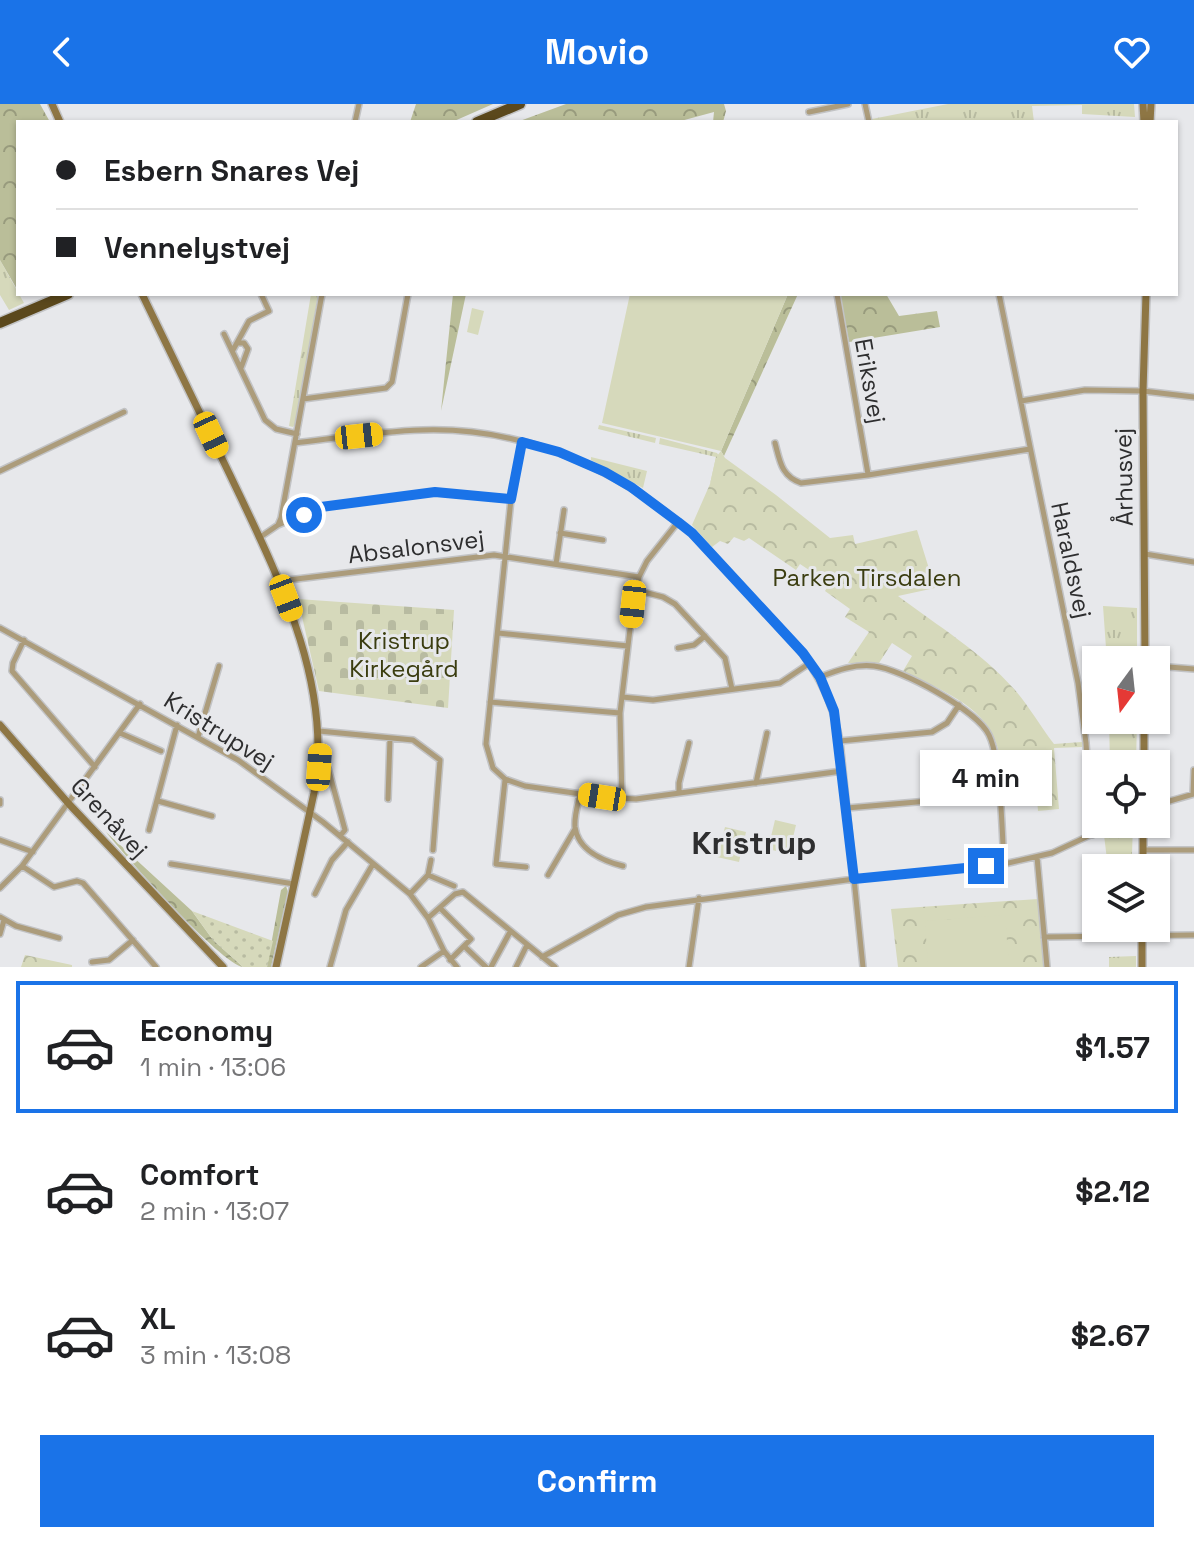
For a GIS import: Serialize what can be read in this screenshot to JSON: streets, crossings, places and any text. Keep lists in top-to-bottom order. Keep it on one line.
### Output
{"streets":{"street":["Eriksvej","Århusvej","Absalonsvej","Haraldsvej","Kristrupvej","Grenåvej"]},"districts":["Kristrup"],"parks":["Parken Tirsdalen","Kristrup Kirkegård"],"north":"bottom","page":{"header":"Movio","banner":["Esbern Snares Vej","Vennelystvej"],"bubble":"4 min","list":[{"name":"Economy","note":"1 min · 13:06","value":"$1.57"},{"name":"Comfort","note":"2 min · 13:07","value":"$2.12"},{"name":"XL","note":"3 min · 13:08","value":"$2.67"}],"buttons":"Confirm"}}
